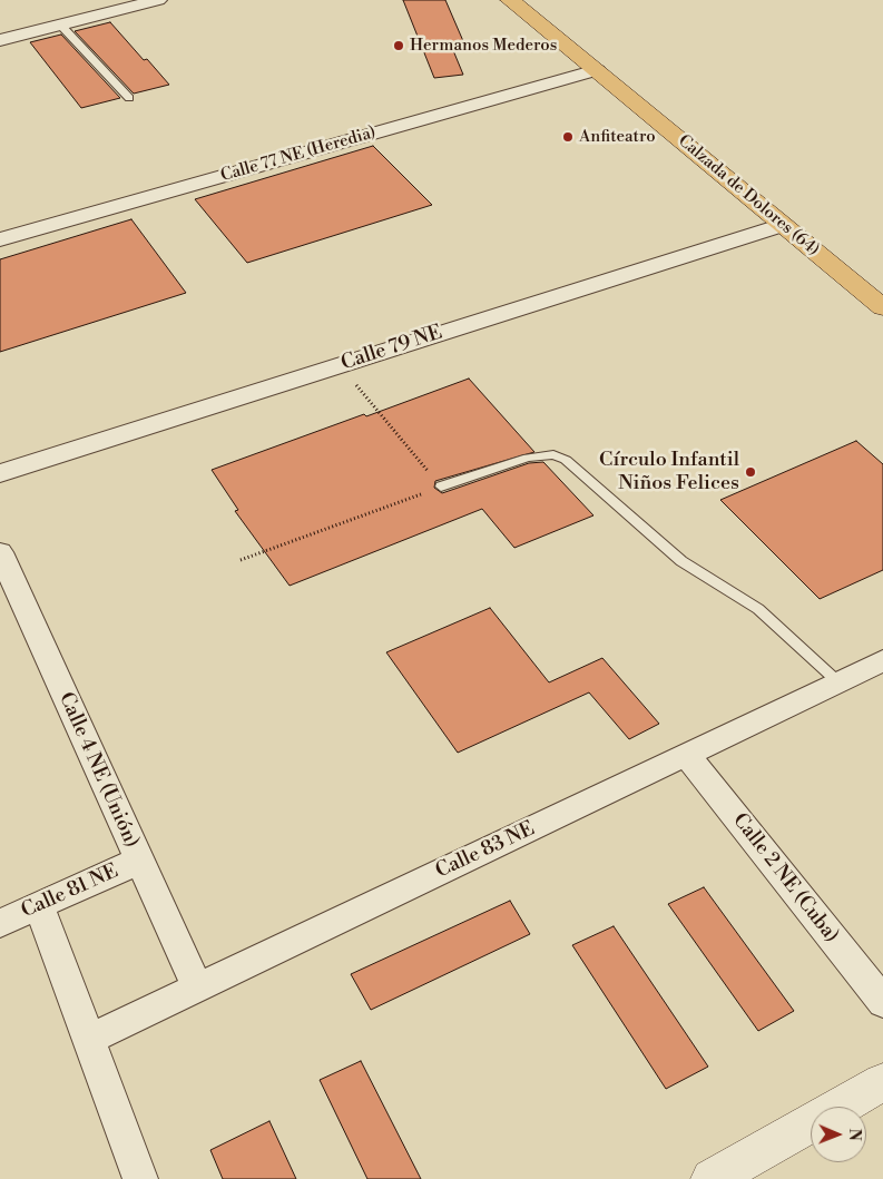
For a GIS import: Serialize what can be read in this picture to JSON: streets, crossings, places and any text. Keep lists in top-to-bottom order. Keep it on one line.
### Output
{"streets":{"main road":["Calzada de Dolores (64)"],"street":["Calle 77 NE (Heredia)","Calle 79 NE","Calle 4 NE (Unión)","Calle 83 NE","Calle 2 NE (Cuba)","Calle 81 NE"]},"crossings":[["Calle 77 NE (Heredia)","Calzada de Dolores (64)"],["Calzada de Dolores (64)","Calle 79 NE"],["Calle 4 NE (Unión)","Calle 83 NE"],["Calle 4 NE (Unión)","Calle 81 NE"],["Calle 83 NE","Calle 2 NE (Cuba)"]],"places":["Hermanos Mederos","Anfiteatro","Círculo Infantil Niños Felices"],"north":"right"}
